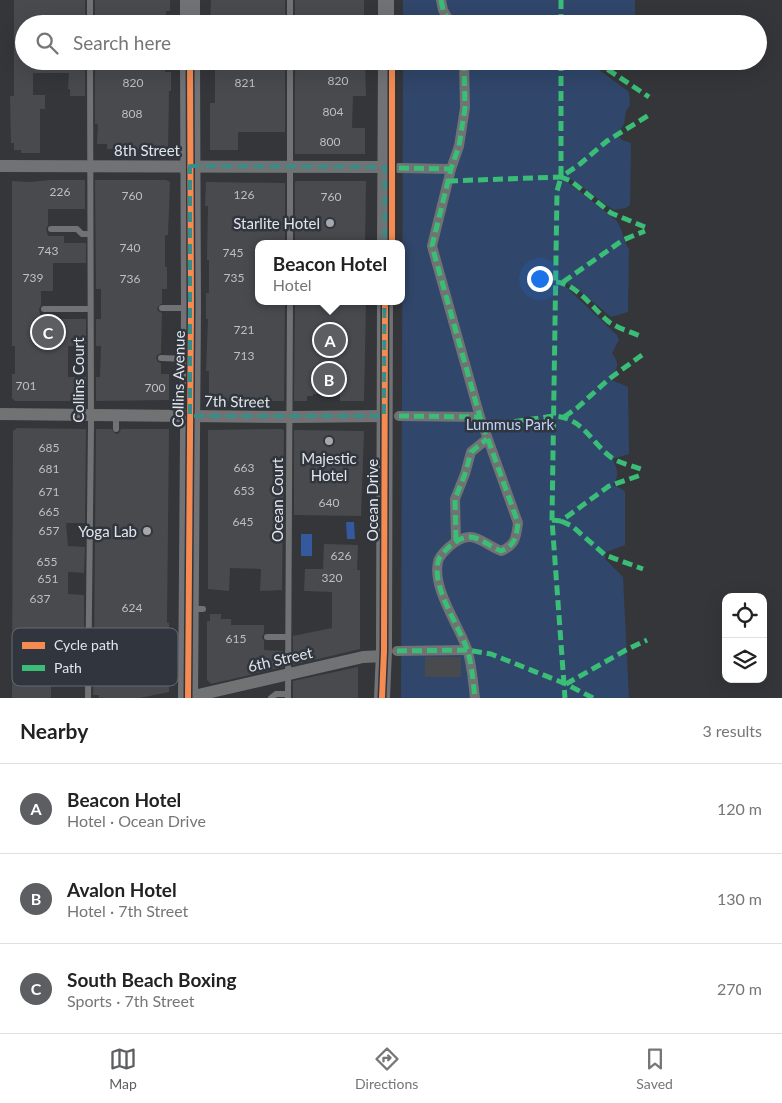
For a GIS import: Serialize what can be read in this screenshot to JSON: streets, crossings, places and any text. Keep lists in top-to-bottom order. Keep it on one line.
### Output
{"streets":{"main road":["Collins Avenue"],"street":["8th Street","7th Street","Ocean Drive","6th Street"],"lane":["Collins Court","Ocean Court"]},"crossings":[["8th Street","Collins Avenue"],["8th Street","Collins Court"],["Collins Avenue","7th Street"],["Collins Avenue","6th Street"],["Collins Court","7th Street"],["7th Street","Ocean Court"],["7th Street","Ocean Drive"],["Ocean Court","6th Street"],["Ocean Drive","6th Street"]],"parks":["Lummus Park"],"places":["Starlite Hotel","Majestic Hotel","Yoga Lab"],"house_numbers":["820","820","821","804","808","800","226","126","760","760","740","743","745","739","735","736","721","713","701","700","685","663","681","653","671","640","665","645","657","626","655","320","651","637","624","615"],"legend":["Cycle path","Path"],"page":{"search":"Search here","popup":["Beacon Hotel","Hotel"],"pins":["C","A","B"],"heading":["Nearby","3 results"],"list":[{"mark":"A","name":"Beacon Hotel","note":"Hotel · Ocean Drive","value":"120 m"},{"mark":"B","name":"Avalon Hotel","note":"Hotel · 7th Street","value":"130 m"},{"mark":"C","name":"South Beach Boxing","note":"Sports · 7th Street","value":"270 m"}],"nav":["Map","Directions","Saved"]}}
